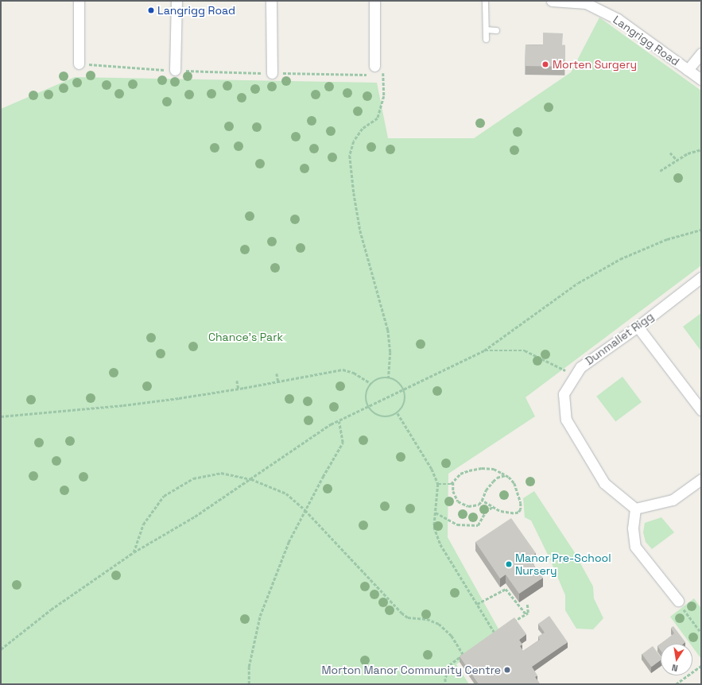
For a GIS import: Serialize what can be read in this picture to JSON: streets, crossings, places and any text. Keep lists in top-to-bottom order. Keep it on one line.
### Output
{"streets":{"street":["Langrigg Road","Dunmallet Rigg"]},"parks":["Chance's Park"],"places":["Langrigg Road","Morten Surgery","Manor Pre-School Nursery","Morton Manor Community Centre"],"north":"bottom"}
